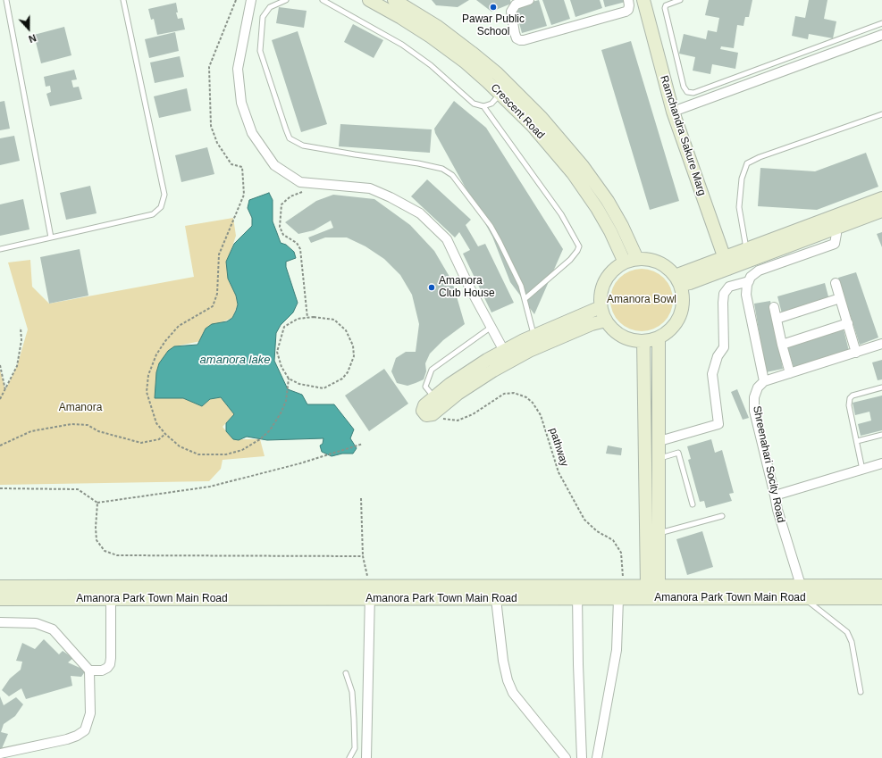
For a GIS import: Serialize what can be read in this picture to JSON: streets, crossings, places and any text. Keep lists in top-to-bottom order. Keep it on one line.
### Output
{"streets":{"main road":["Crescent Road","Ramchandra Sakure Marg","Amanora Park Town Main Road"],"street":["Shreenahari Socity Road"],"path":["pathway"]},"crossings":[["pathway","Amanora Park Town Main Road"],["Shreenahari Socity Road","Amanora Park Town Main Road"]],"water":["amanora lake"],"parks":["Amanora Bowl","Amanora"],"places":["Pawar Public School","Amanora Club House"],"north":"bottom"}
